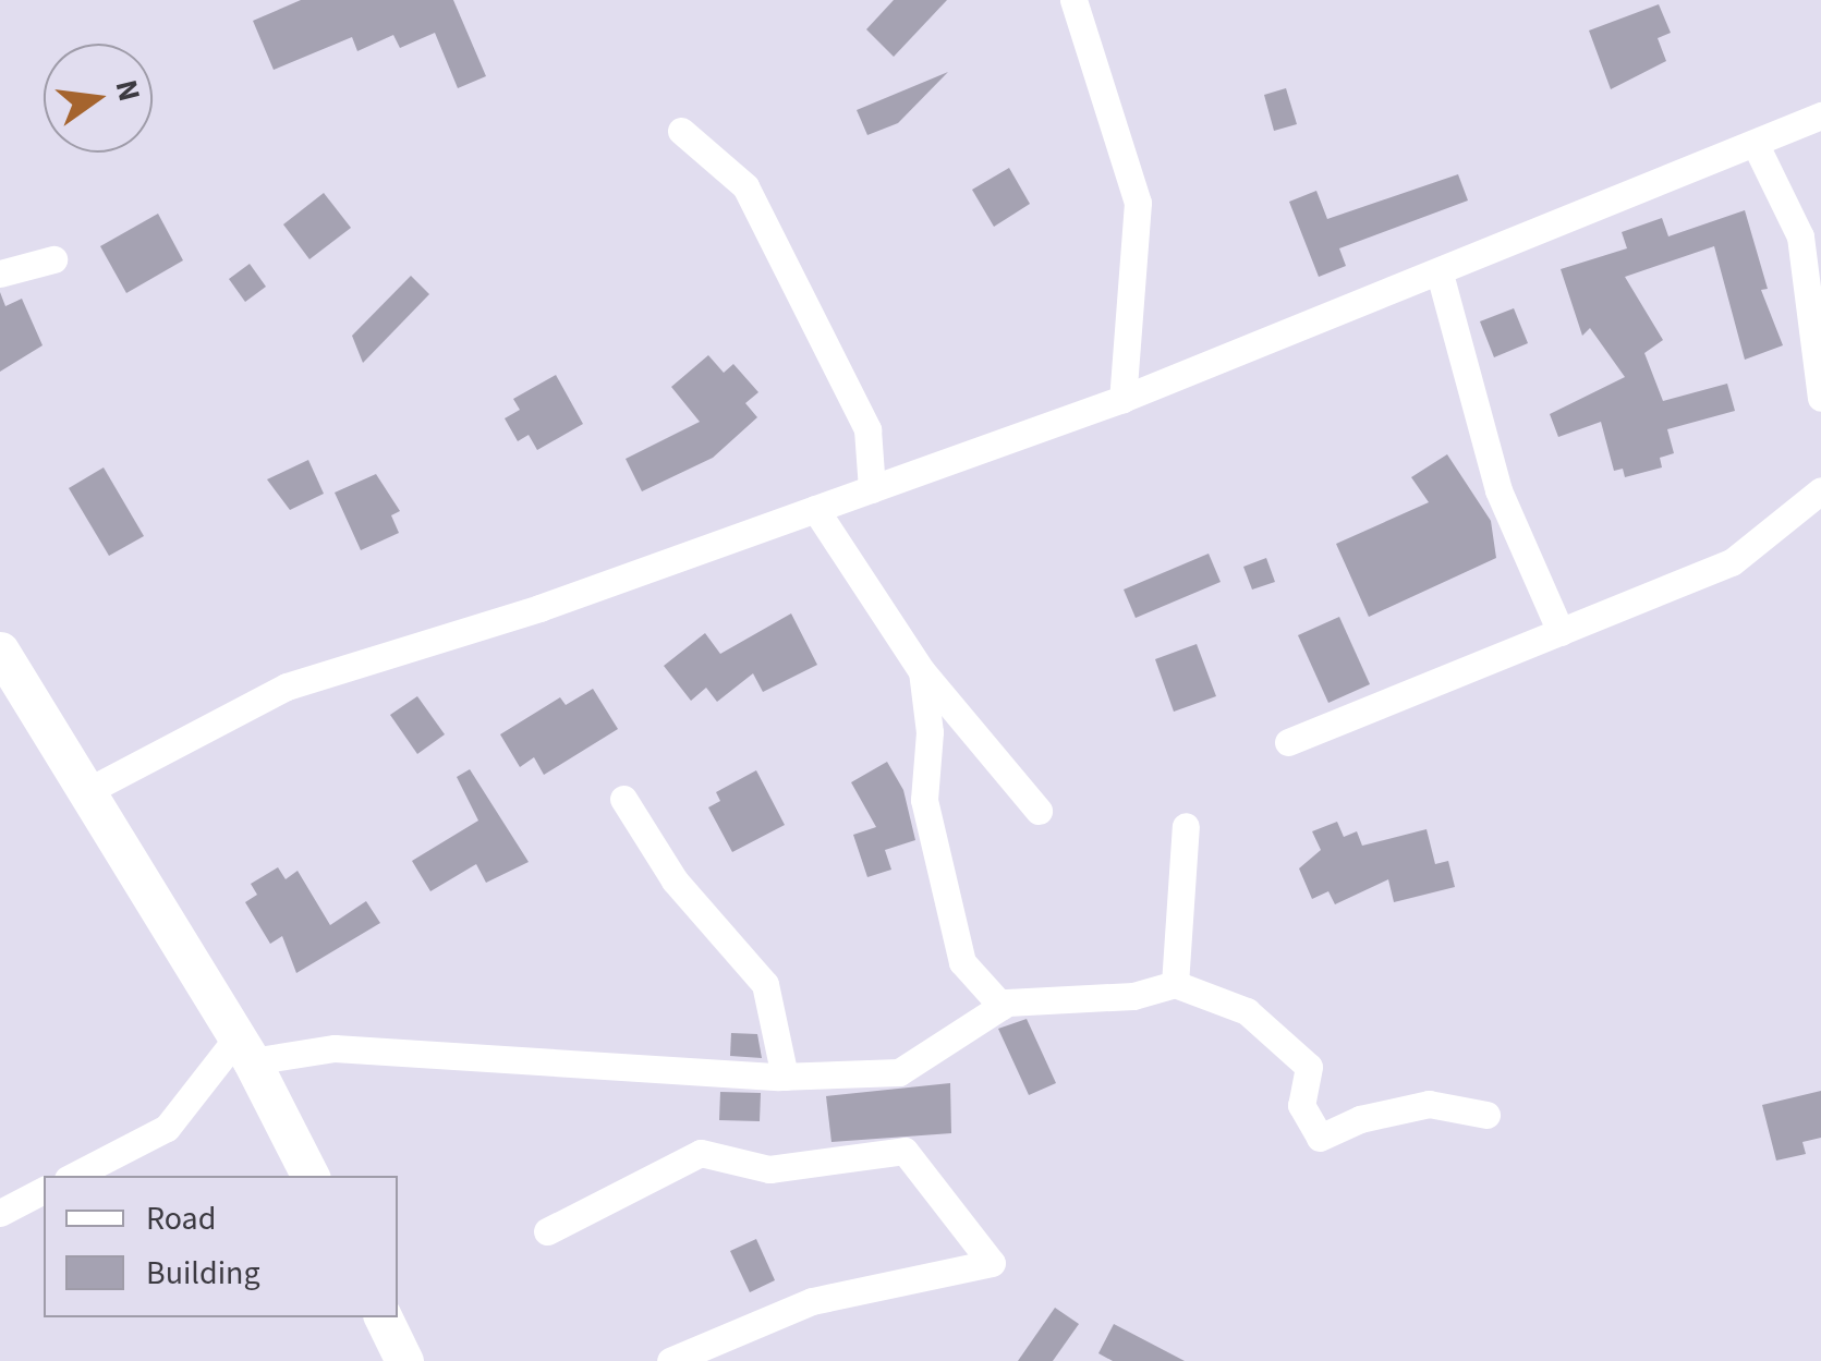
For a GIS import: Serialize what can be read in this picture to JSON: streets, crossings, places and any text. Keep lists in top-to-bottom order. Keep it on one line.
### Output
{"legend":["Road","Building"],"north":"right"}
